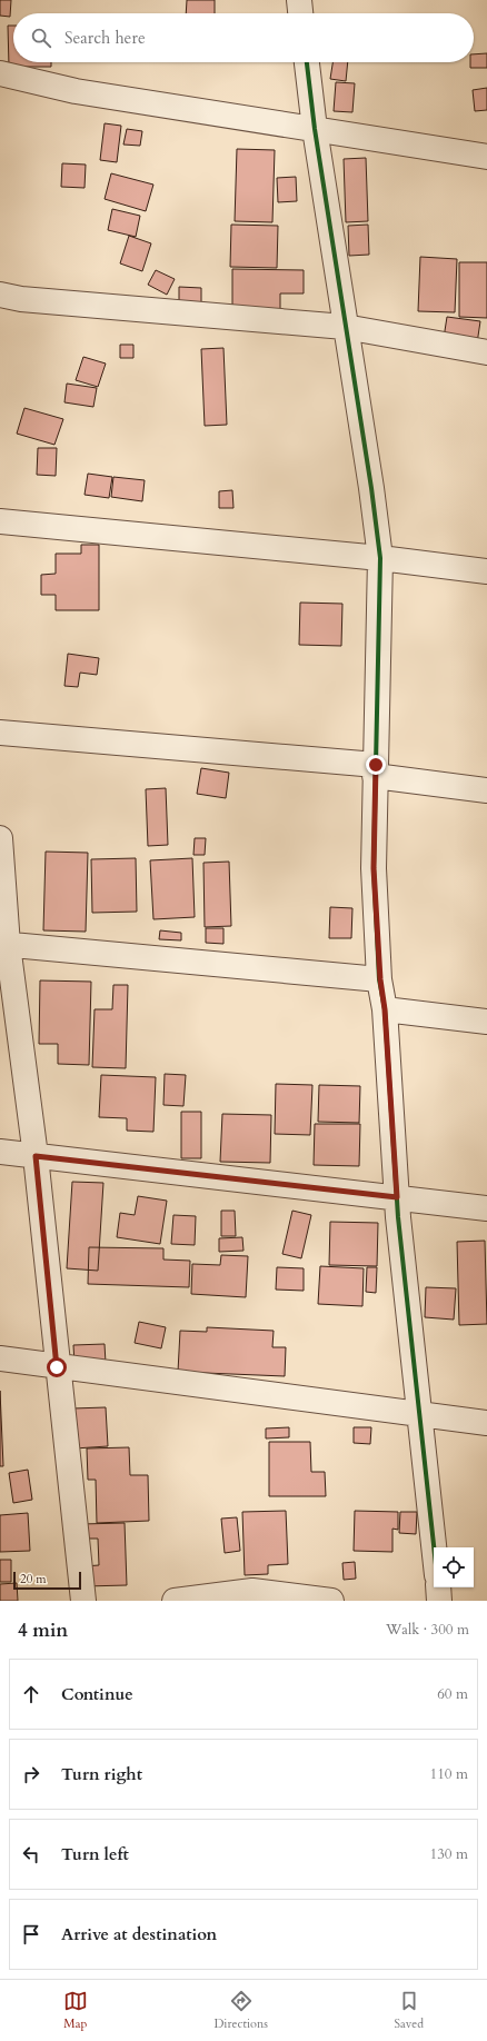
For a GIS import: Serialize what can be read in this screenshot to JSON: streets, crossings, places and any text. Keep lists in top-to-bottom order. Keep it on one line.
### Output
{"scale_bar":"20 m","page":{"search":"Search here","scale":"20 m","heading":["4 min","Walk · 300 m"],"list":[["Continue","60 m"],["Turn right","110 m"],["Turn left","130 m"],"Arrive at destination"],"nav":["Map","Directions","Saved"]}}
